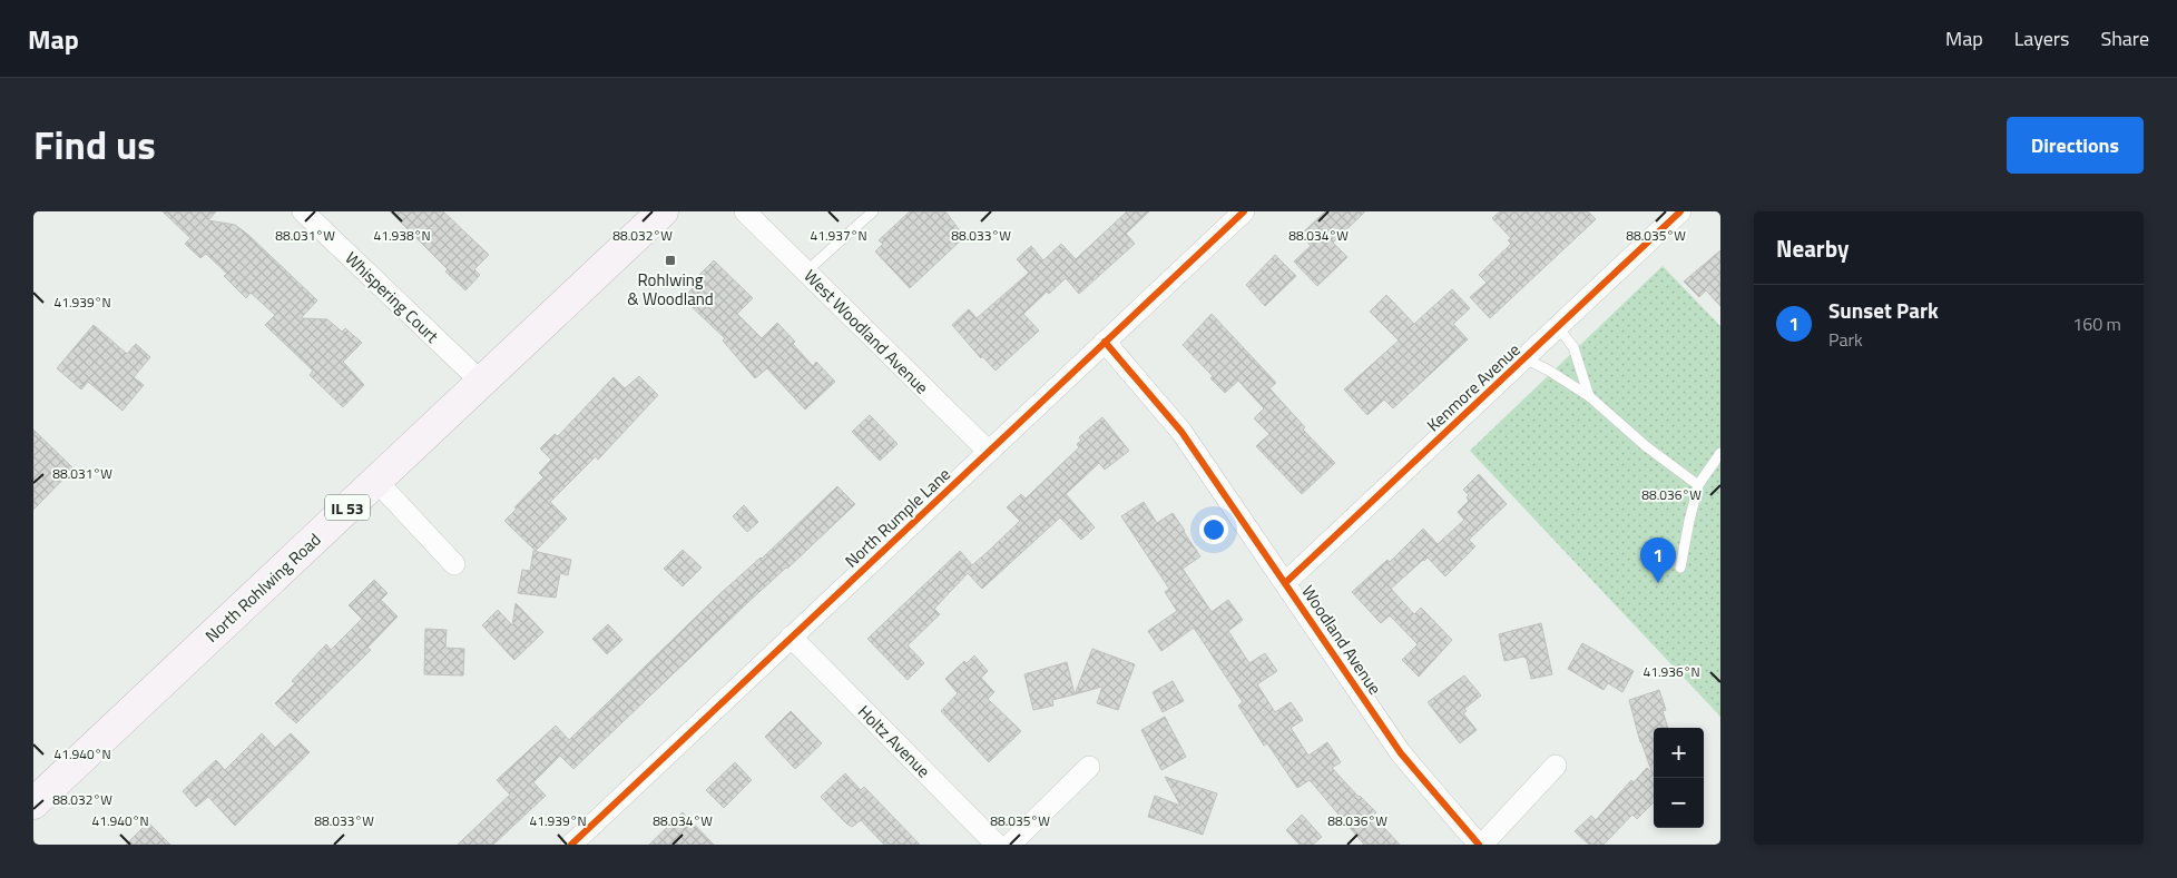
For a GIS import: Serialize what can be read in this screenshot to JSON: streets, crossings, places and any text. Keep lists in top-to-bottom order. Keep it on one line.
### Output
{"streets":{"main road":["IL 53","North Rohlwing Road"],"street":["Whispering Court","West Woodland Avenue","Kenmore Avenue","North Rumple Lane","Woodland Avenue","Holtz Avenue"]},"crossings":[["Whispering Court","North Rohlwing Road"],["West Woodland Avenue","North Rumple Lane"],["Kenmore Avenue","Woodland Avenue"],["North Rumple Lane","Woodland Avenue"],["North Rumple Lane","Holtz Avenue"]],"places":{"transit":["Rohlwing & Woodland"]},"page":{"header":"Map","nav":["Map","Layers","Share"],"title":"Find us","buttons":"Directions","heading":"Nearby","list":[{"mark":"1","name":"Sunset Park","note":"Park","value":"160 m"}],"pins":"1","map_buttons":["+","−"]},"coordinates":["88.031°W","88.032°W","88.033°W","88.034°W","88.035°W","41.938°N","41.937°N","41.939°N","88.036°W","41.936°N","41.940°N"]}
